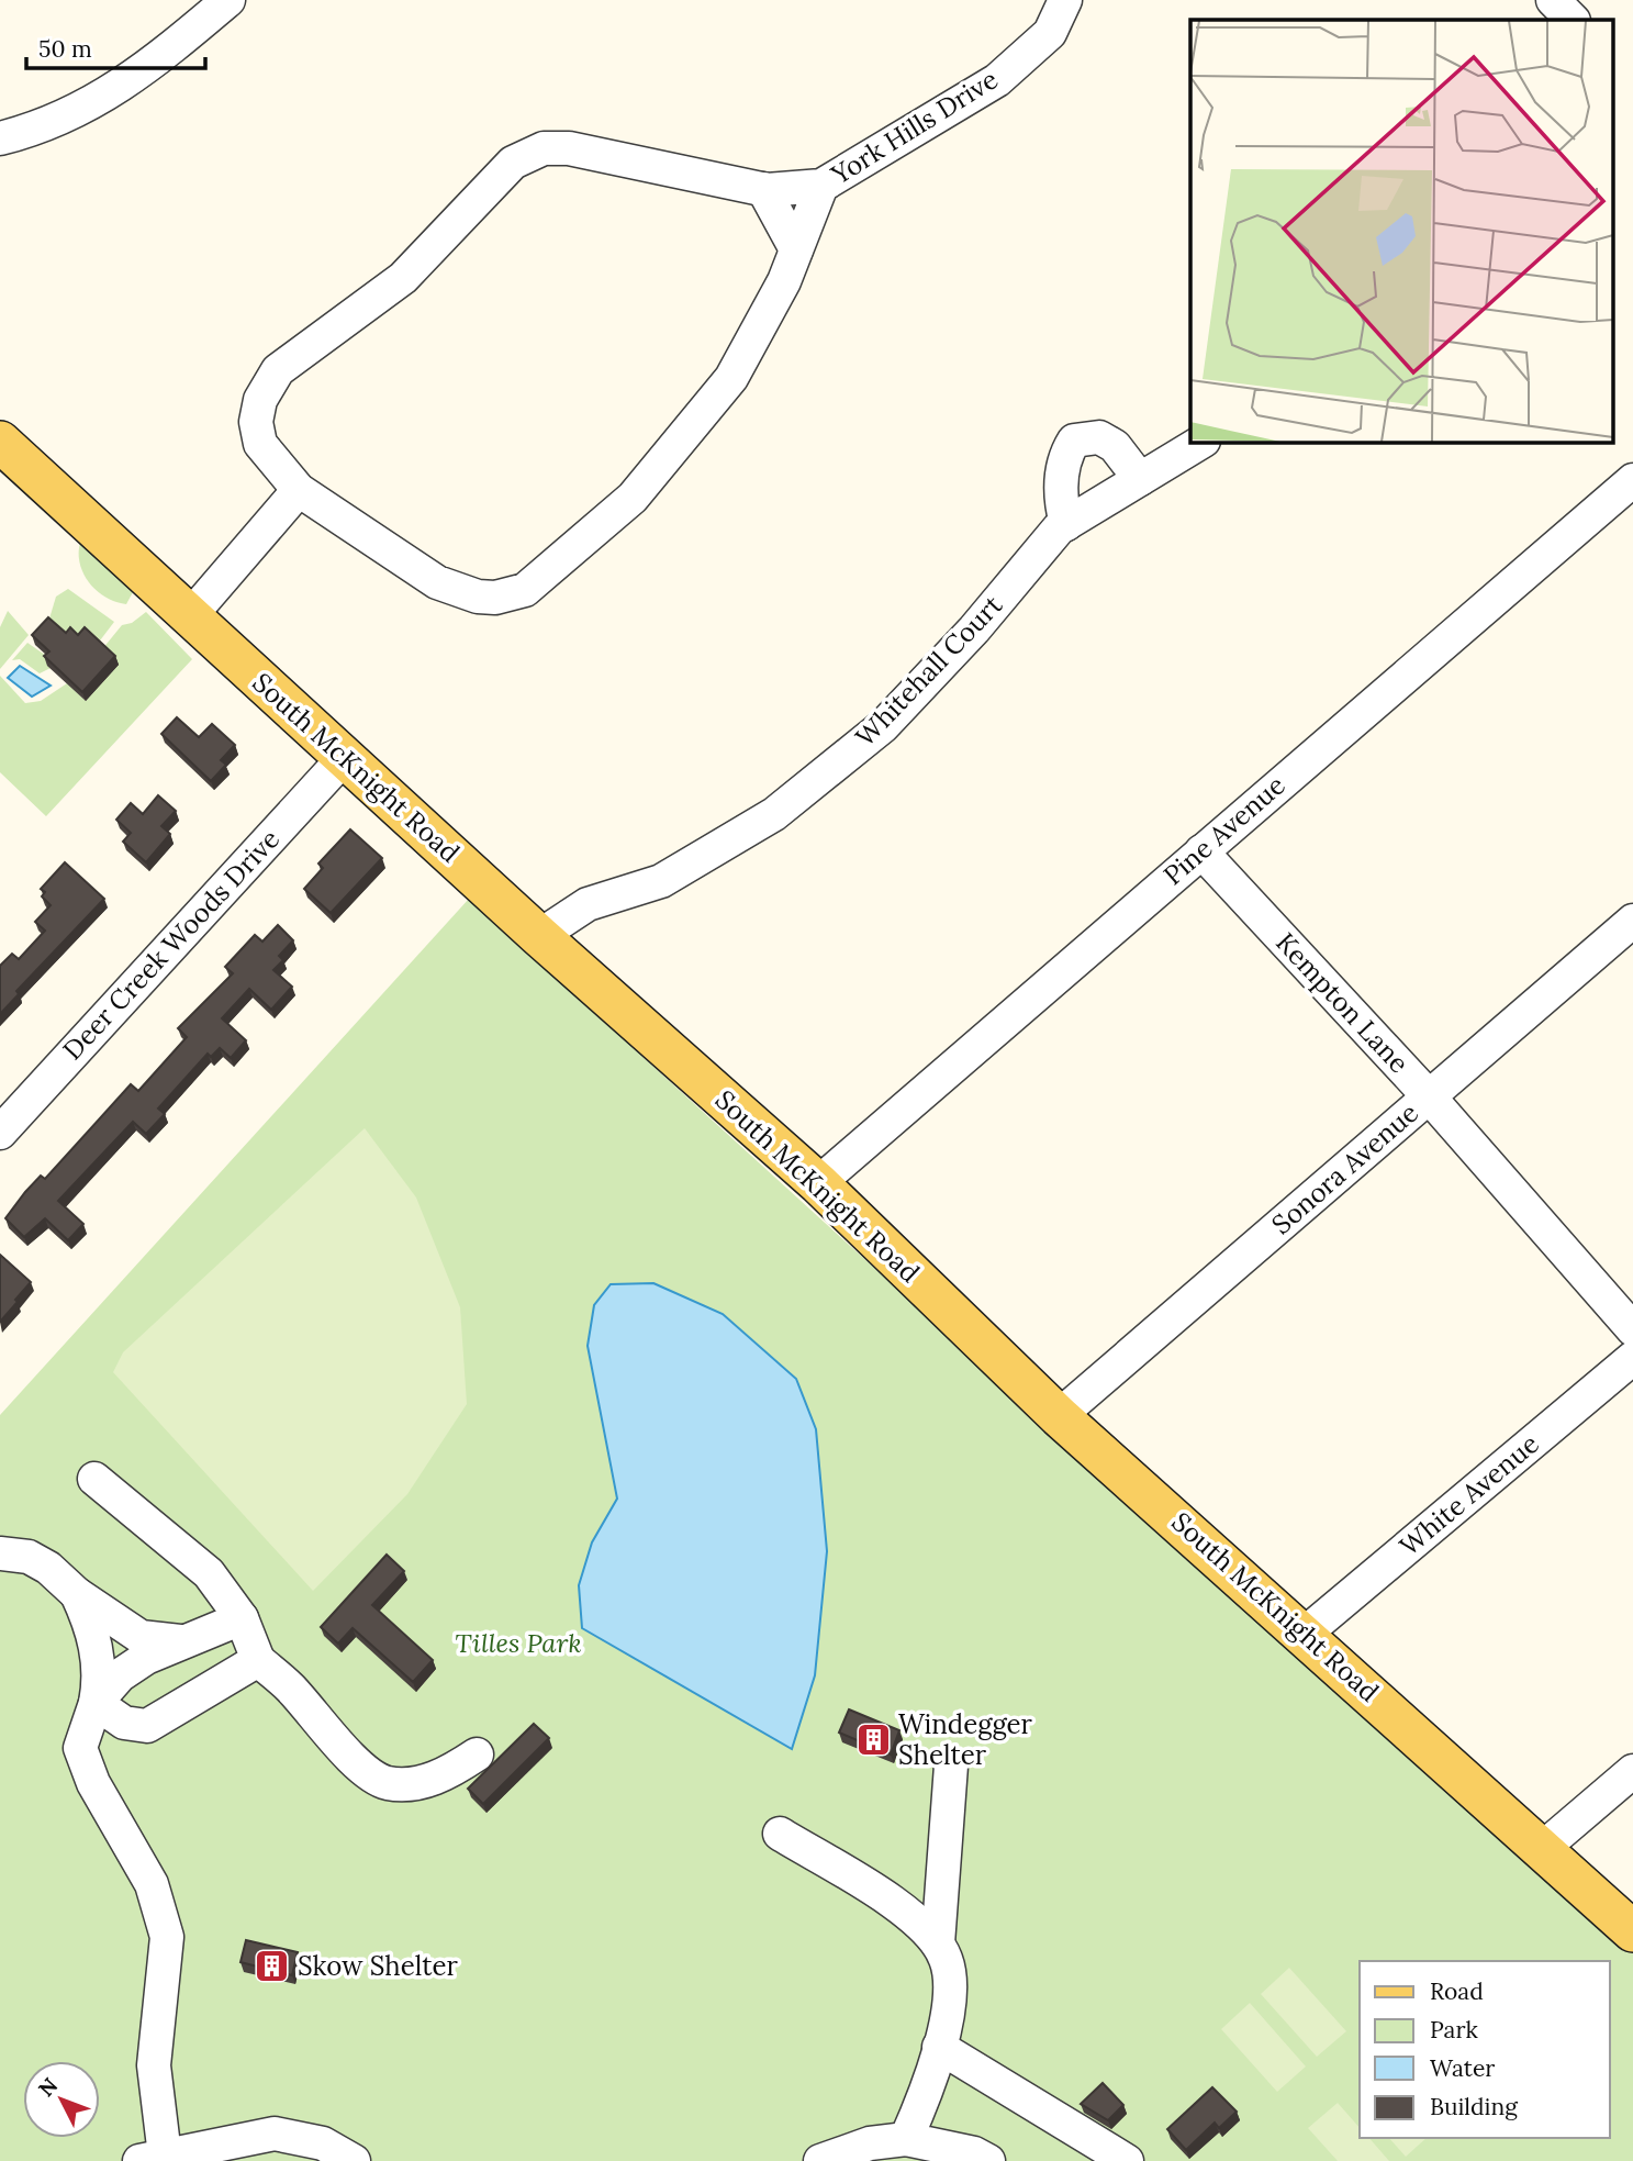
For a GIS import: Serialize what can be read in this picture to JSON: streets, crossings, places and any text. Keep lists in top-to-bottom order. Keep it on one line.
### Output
{"streets":{"main road":["South McKnight Road"],"street":["York Hills Drive","Whitehall Court","Pine Avenue","Deer Creek Woods Drive","Kempton Lane","Sonora Avenue","White Avenue"]},"crossings":[["Whitehall Court","South McKnight Road"],["South McKnight Road","Pine Avenue"],["South McKnight Road","Deer Creek Woods Drive"],["South McKnight Road","Sonora Avenue"],["South McKnight Road","White Avenue"],["Pine Avenue","Kempton Lane"],["Kempton Lane","Sonora Avenue"]],"parks":["Tilles Park"],"places":{"building":["Windegger Shelter","Skow Shelter"]},"legend":["Road","Park","Water","Building"],"scale_bar":"50 m","north":"top left"}
